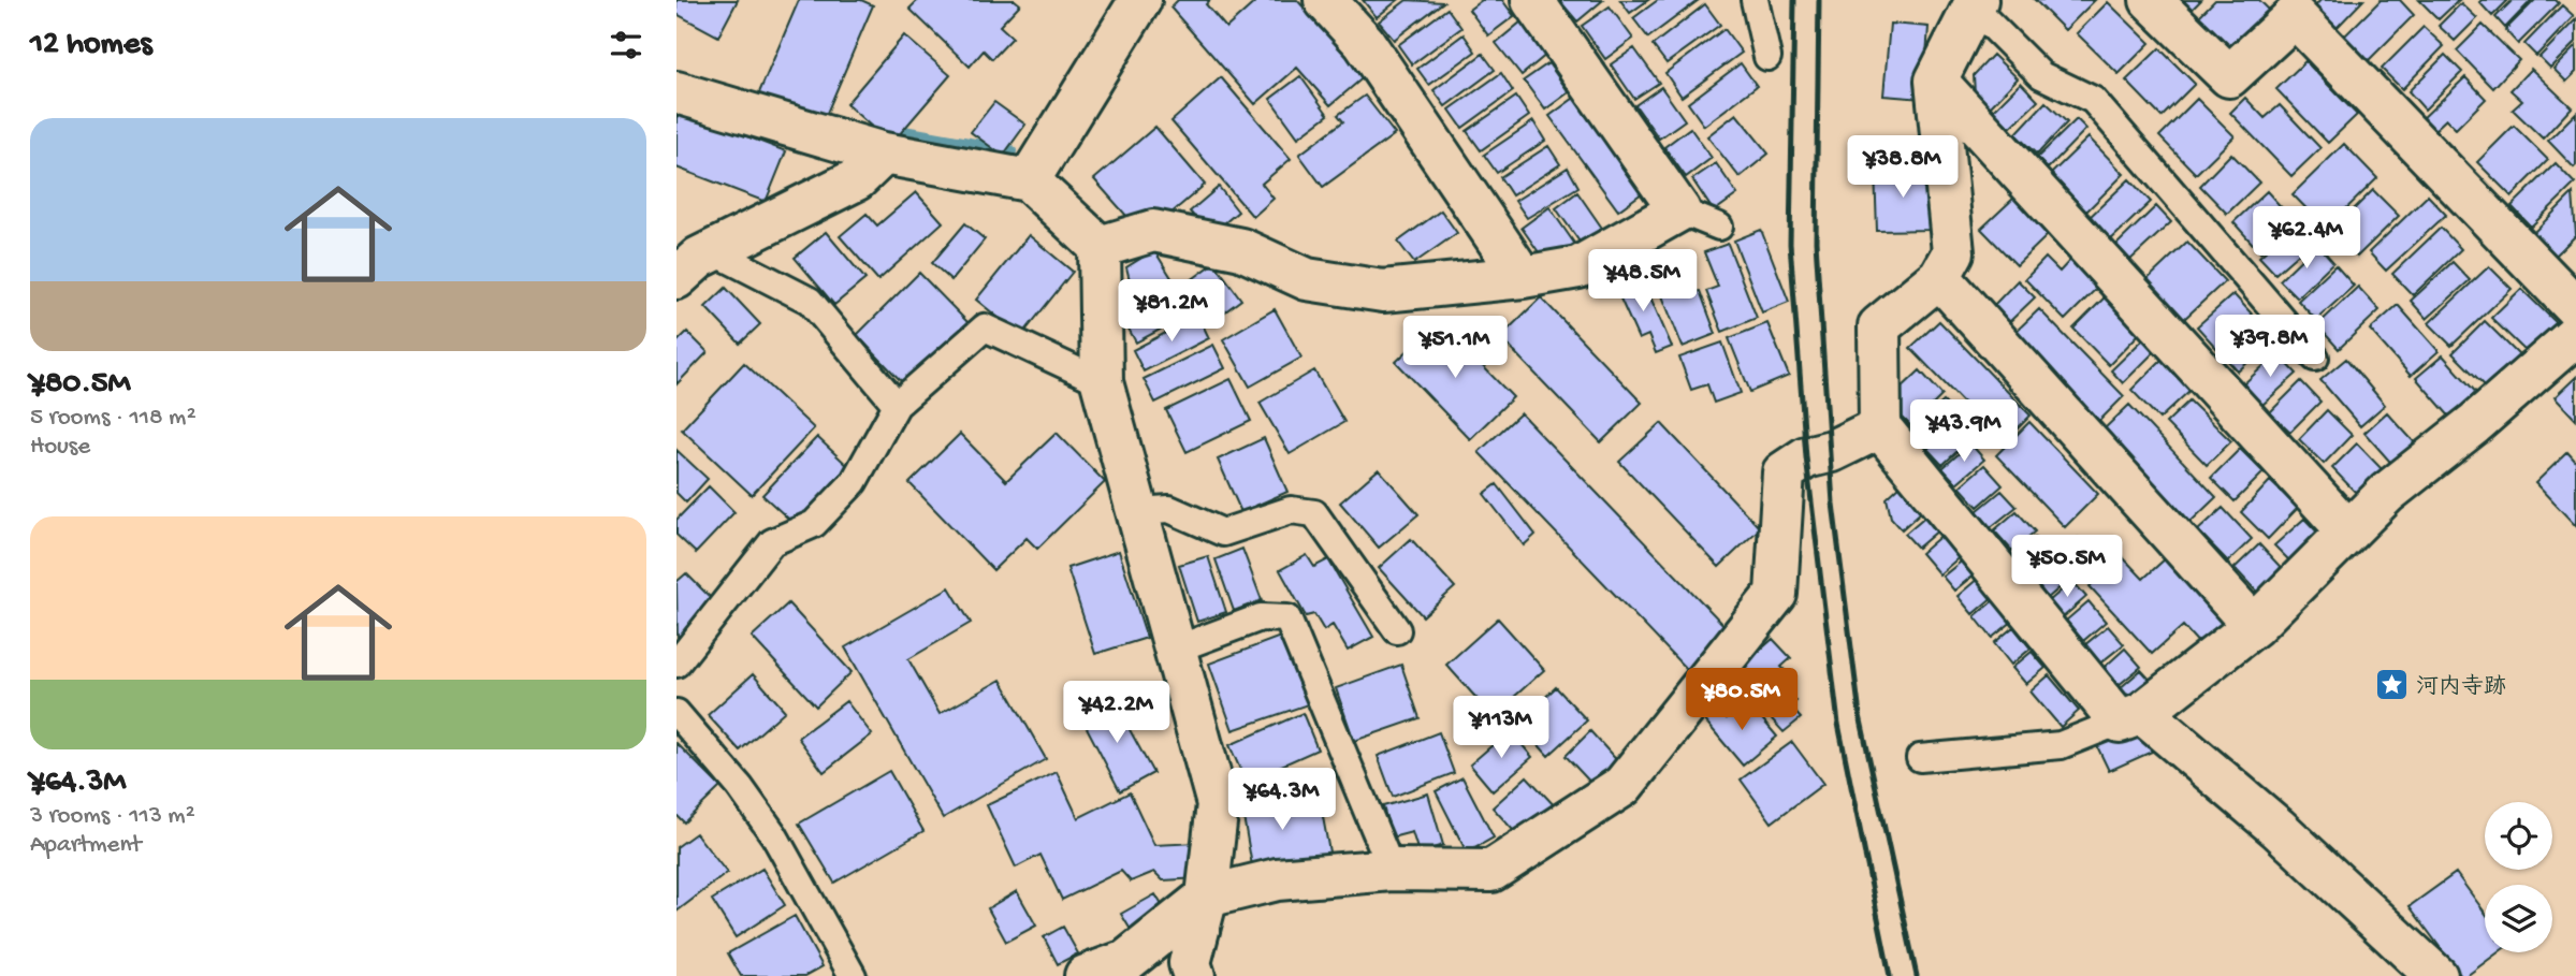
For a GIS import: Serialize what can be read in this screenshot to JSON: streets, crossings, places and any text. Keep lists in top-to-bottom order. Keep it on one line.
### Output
{"places":{"place":["河内寺跡"]},"page":{"heading":"12 homes","list":[{"name":"¥80.5M","note":"5 rooms · 118 m² · House"},{"name":"¥64.3M","note":"3 rooms · 113 m² · Apartment"}],"price":["¥38.8M","¥62.4M","¥48.5M","¥81.2M","¥39.8M","¥51.1M","¥43.9M","¥50.5M","¥80.5M","¥42.2M","¥113M","¥64.3M"]}}
